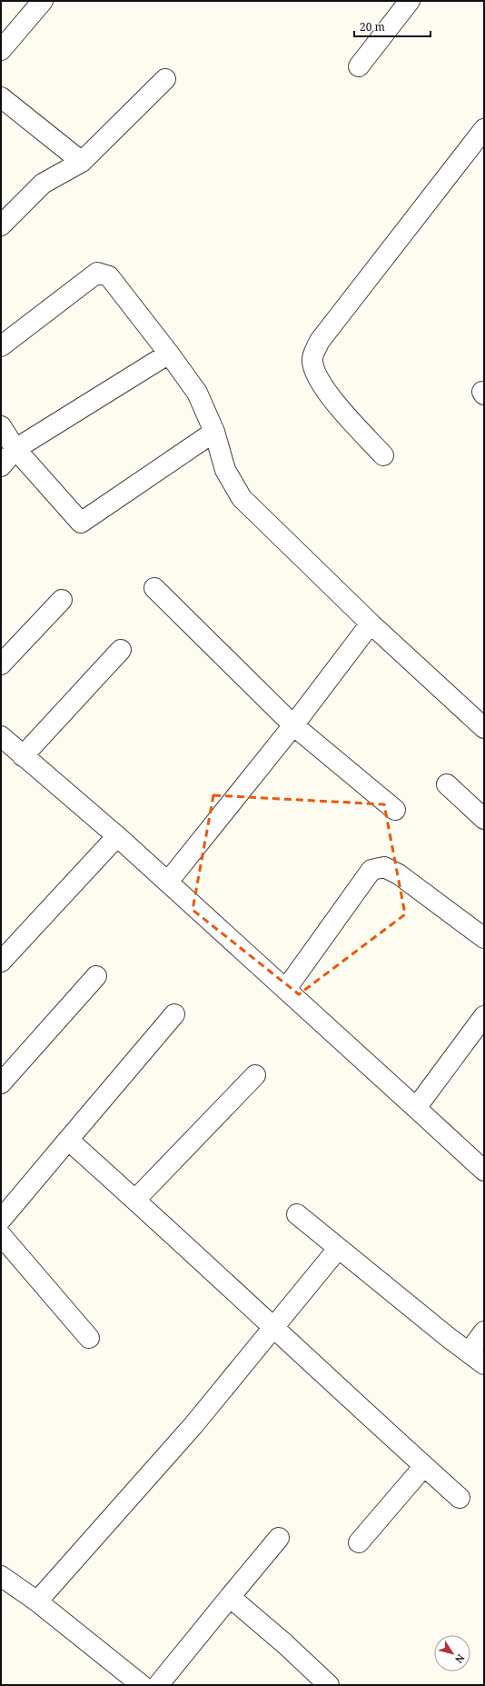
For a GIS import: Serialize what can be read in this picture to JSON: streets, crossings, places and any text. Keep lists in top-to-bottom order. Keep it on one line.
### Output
{"scale_bar":"20 m","north":"bottom right"}
